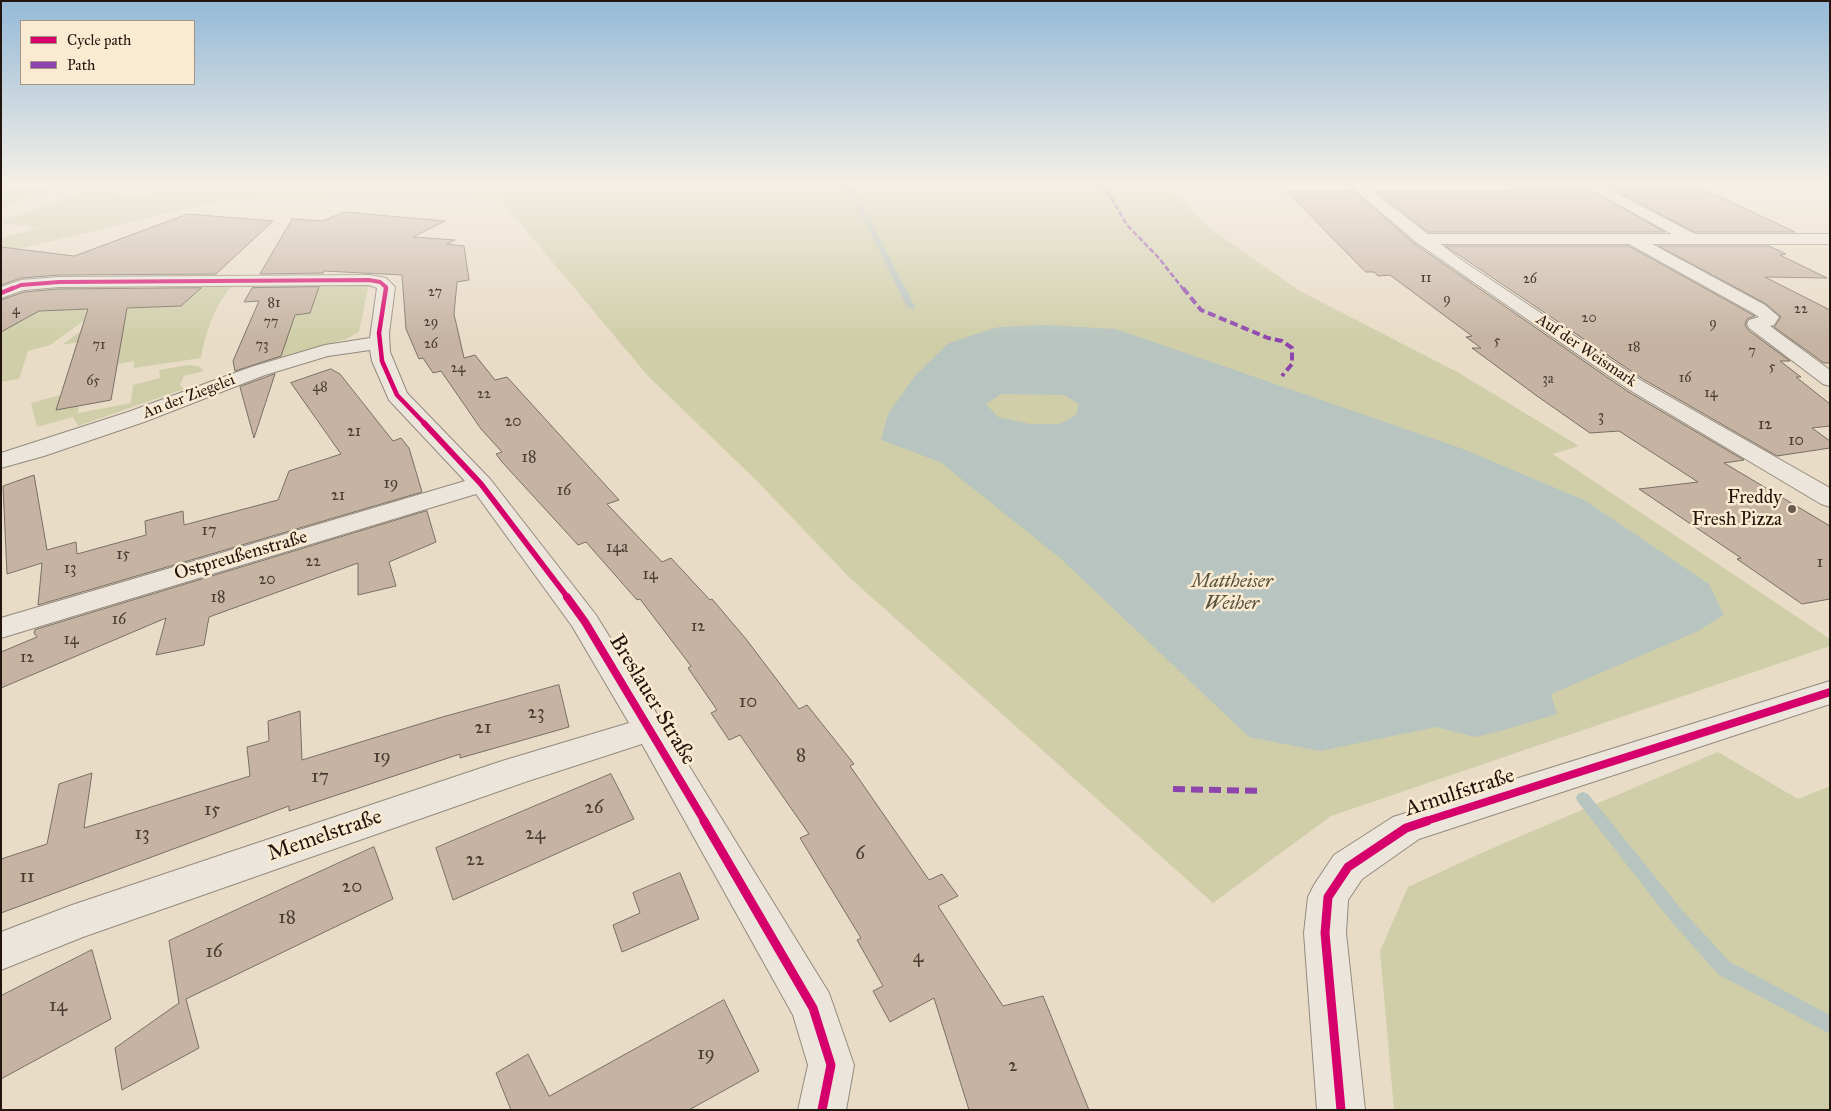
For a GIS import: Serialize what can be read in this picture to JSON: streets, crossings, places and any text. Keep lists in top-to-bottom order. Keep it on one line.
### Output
{"streets":{"street":["Auf der Weismark","An der Ziegelei","Ostpreußenstraße","Breslauer Straße","Arnulfstraße","Memelstraße"]},"crossings":[["An der Ziegelei","Breslauer Straße"],["Ostpreußenstraße","Breslauer Straße"],["Breslauer Straße","Memelstraße"]],"parks":["Mattheiser Weiher"],"places":["Freddy Fresh Pizza"],"house_numbers":["11","26","27","9","81","22","4","20","77","29","9","5","26","71","73","18","7","5","24","16","3a","65","48","14","22","3","20","12","21","10","18","19","16","21","17","14a","15","22","1","13","14","20","18","16","12","14","12","10","23","21","8","19","17","26","15","13","24","6","22","11","20","18","16","4","14","19","2"],"legend":["Cycle path","Path"]}
